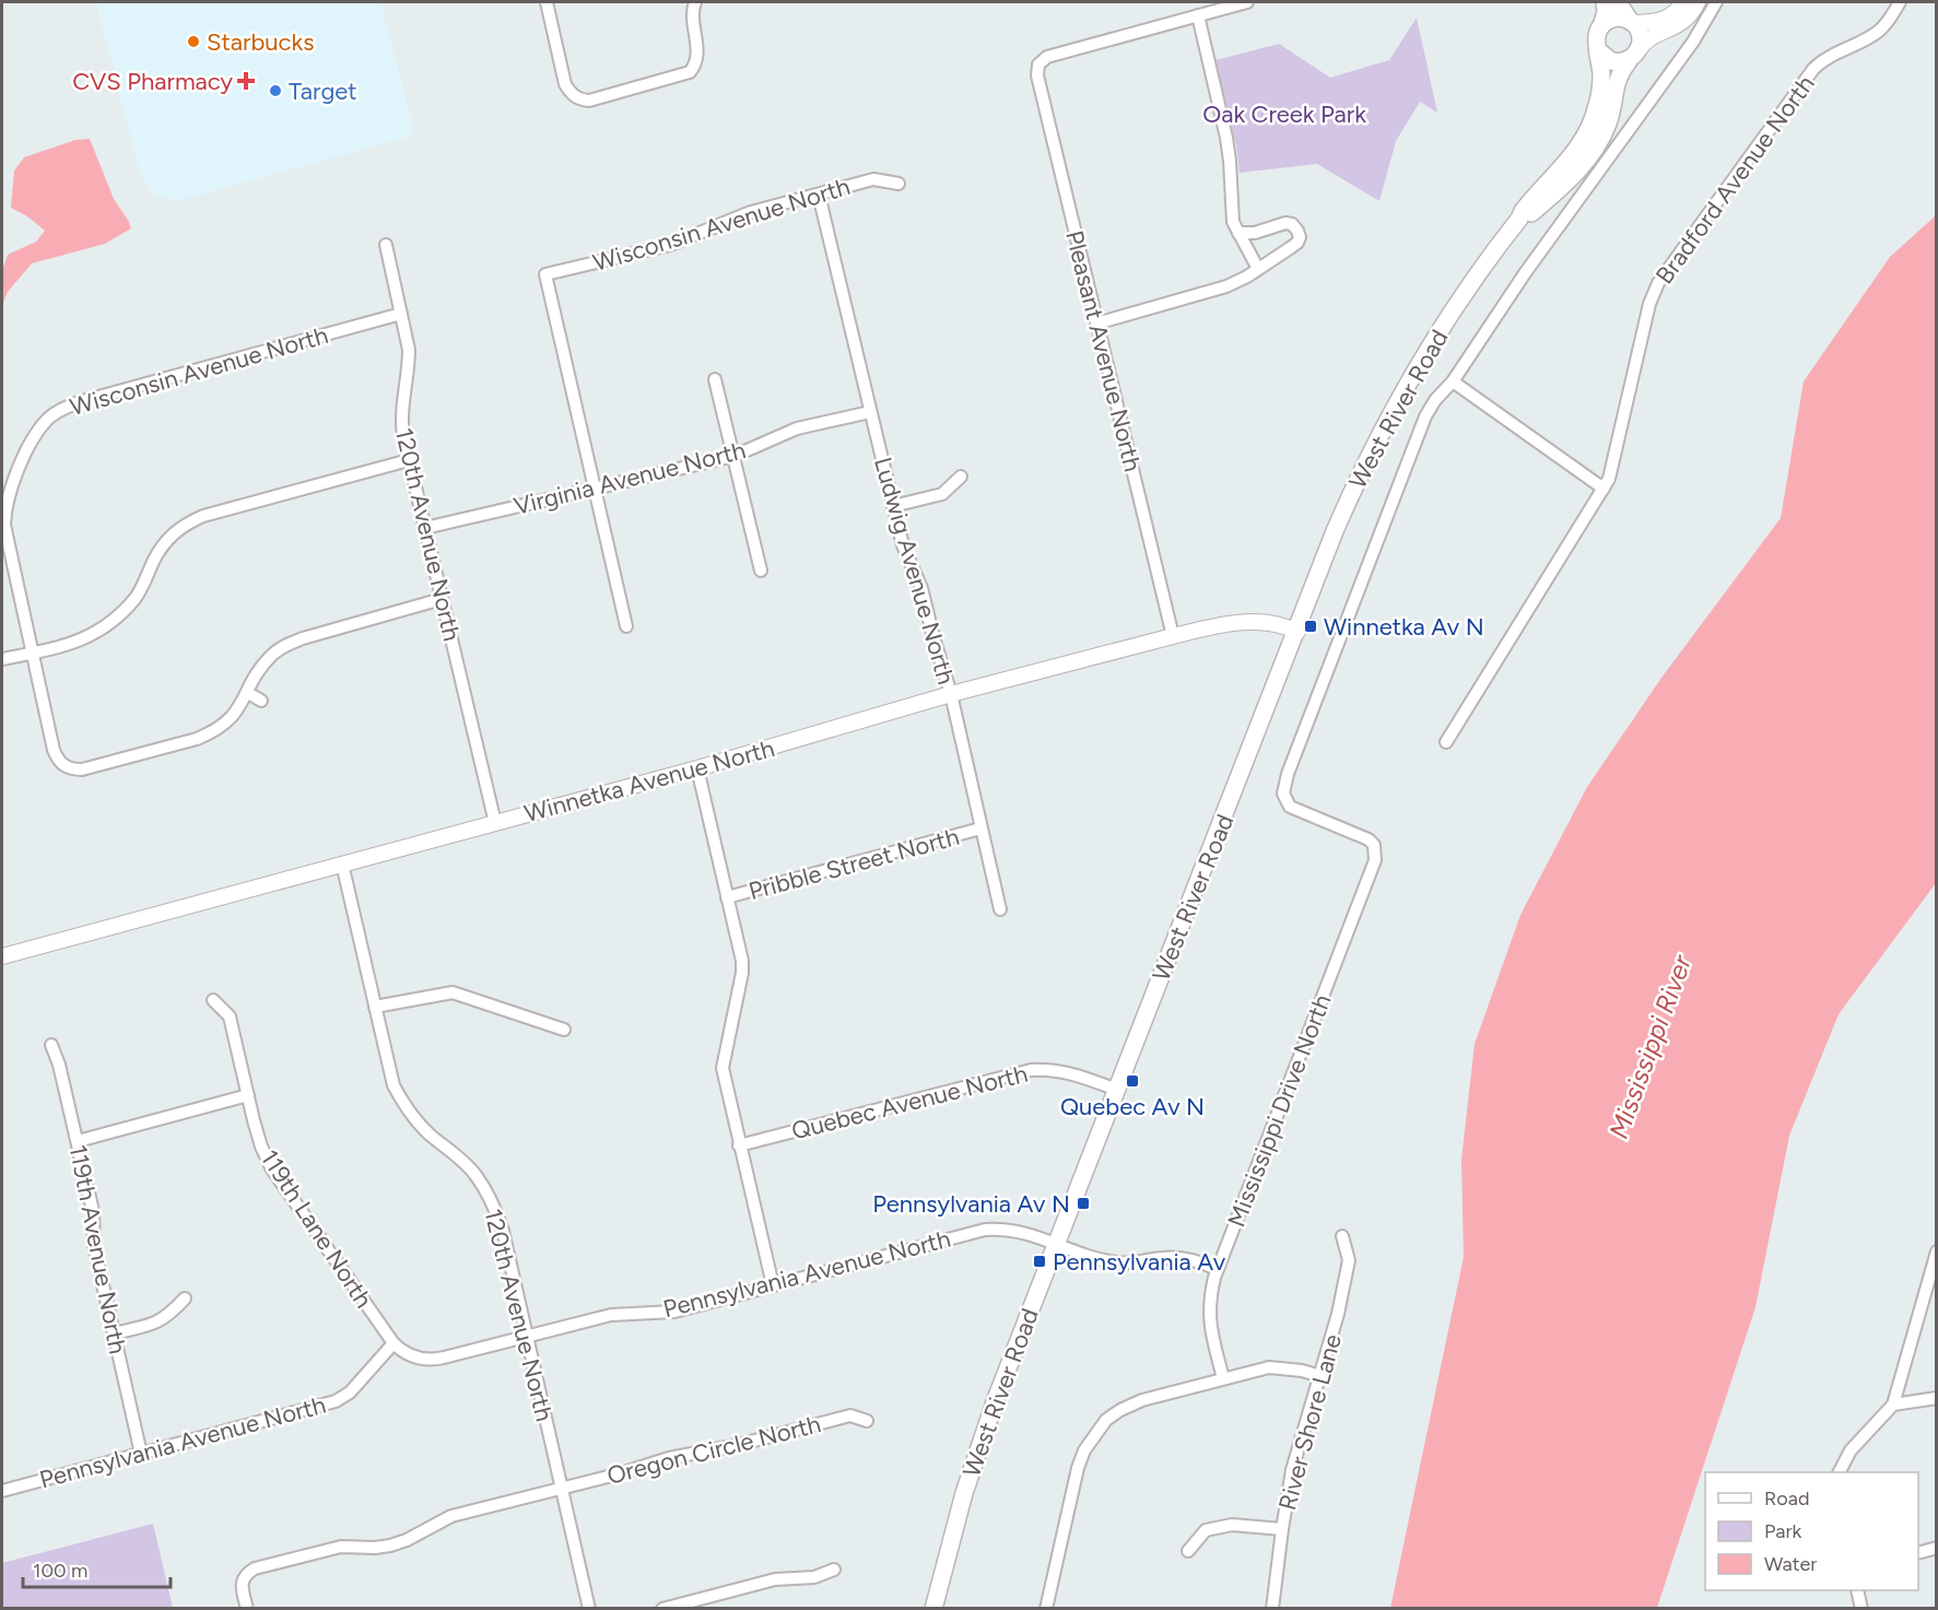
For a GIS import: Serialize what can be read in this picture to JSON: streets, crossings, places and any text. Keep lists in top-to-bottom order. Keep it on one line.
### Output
{"streets":{"main road":["West River Road"],"street":["Bradford Avenue North","Wisconsin Avenue North","Pleasant Avenue North","Virginia Avenue North","120th Avenue North","Ludwig Avenue North","Winnetka Avenue North","Pribble Street North","Quebec Avenue North","Mississippi Drive North","119th Lane North","119th Avenue North","Pennsylvania Avenue North","River Shore Lane","Oregon Circle North"]},"crossings":[["Wisconsin Avenue North","Virginia Avenue North"],["Wisconsin Avenue North","120th Avenue North"],["Wisconsin Avenue North","Ludwig Avenue North"],["Pleasant Avenue North","Winnetka Avenue North"],["West River Road","Winnetka Avenue North"],["West River Road","Quebec Avenue North"],["West River Road","Mississippi Drive North"],["West River Road","Pennsylvania Avenue North"],["Virginia Avenue North","120th Avenue North"],["Virginia Avenue North","Ludwig Avenue North"],["120th Avenue North","Winnetka Avenue North"],["120th Avenue North","Pennsylvania Avenue North"],["120th Avenue North","Oregon Circle North"],["Ludwig Avenue North","Winnetka Avenue North"],["Ludwig Avenue North","Pribble Street North"],["Mississippi Drive North","Pennsylvania Avenue North"],["119th Lane North","Pennsylvania Avenue North"],["119th Avenue North","Pennsylvania Avenue North"]],"water":["Mississippi River"],"parks":["Oak Creek Park"],"places":{"other":["Starbucks","Target"],"health":["CVS Pharmacy"],"transit":["Winnetka Av N","Quebec Av N","Pennsylvania Av N","Pennsylvania Av"]},"legend":["Road","Park","Water"],"scale_bar":"100 m"}
